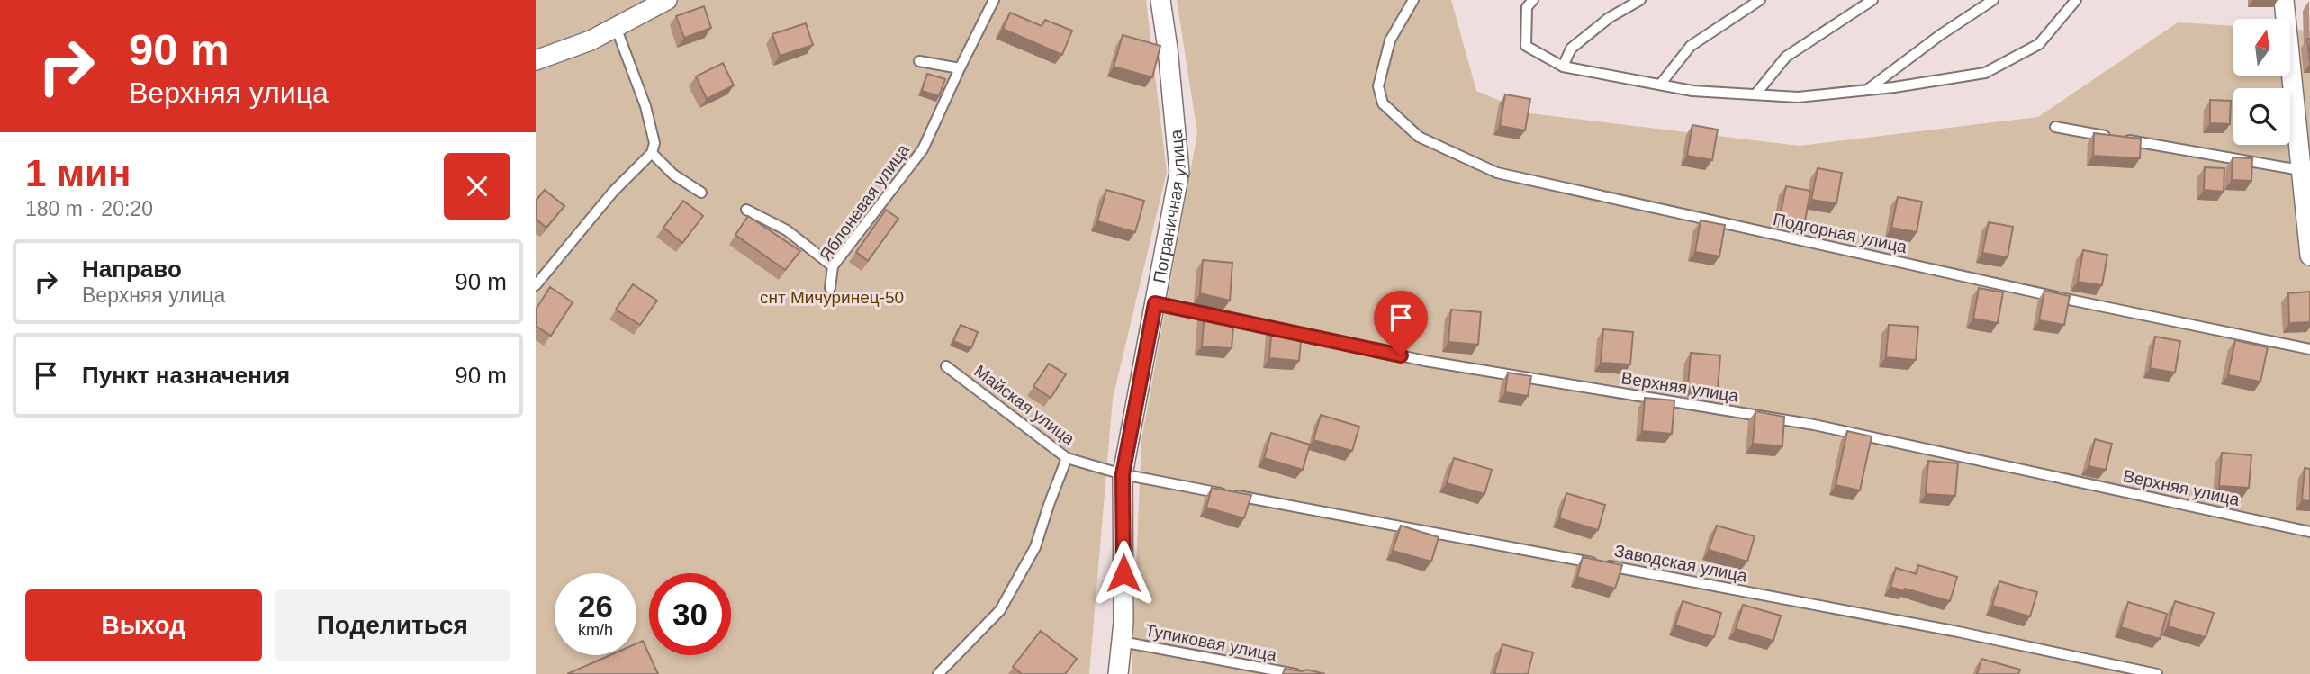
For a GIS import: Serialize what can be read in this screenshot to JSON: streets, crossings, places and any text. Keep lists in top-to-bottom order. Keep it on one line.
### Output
{"streets":{"street":["Пограничная улица"],"lane":["Яблоневая улица","Подгорная улица","Верхняя улица","Майская улица","Заводская улица","Тупиковая улица"]},"crossings":[["Пограничная улица","Верхняя улица"],["Пограничная улица","Майская улица"],["Пограничная улица","Заводская улица"],["Пограничная улица","Тупиковая улица"],["Майская улица","Заводская улица"]],"parks":["снт Мичуринец-50"],"north":"top","page":{"turn":["90 m","Верхняя улица"],"heading":["1 мин","180 m · 20:20"],"list":[{"name":"Направо","note":"Верхняя улица","value":"90 m"},{"name":"Пункт назначения","value":"90 m"}],"speed":"26 km/h","limit":"30","buttons":["Выход","Поделиться"]}}
